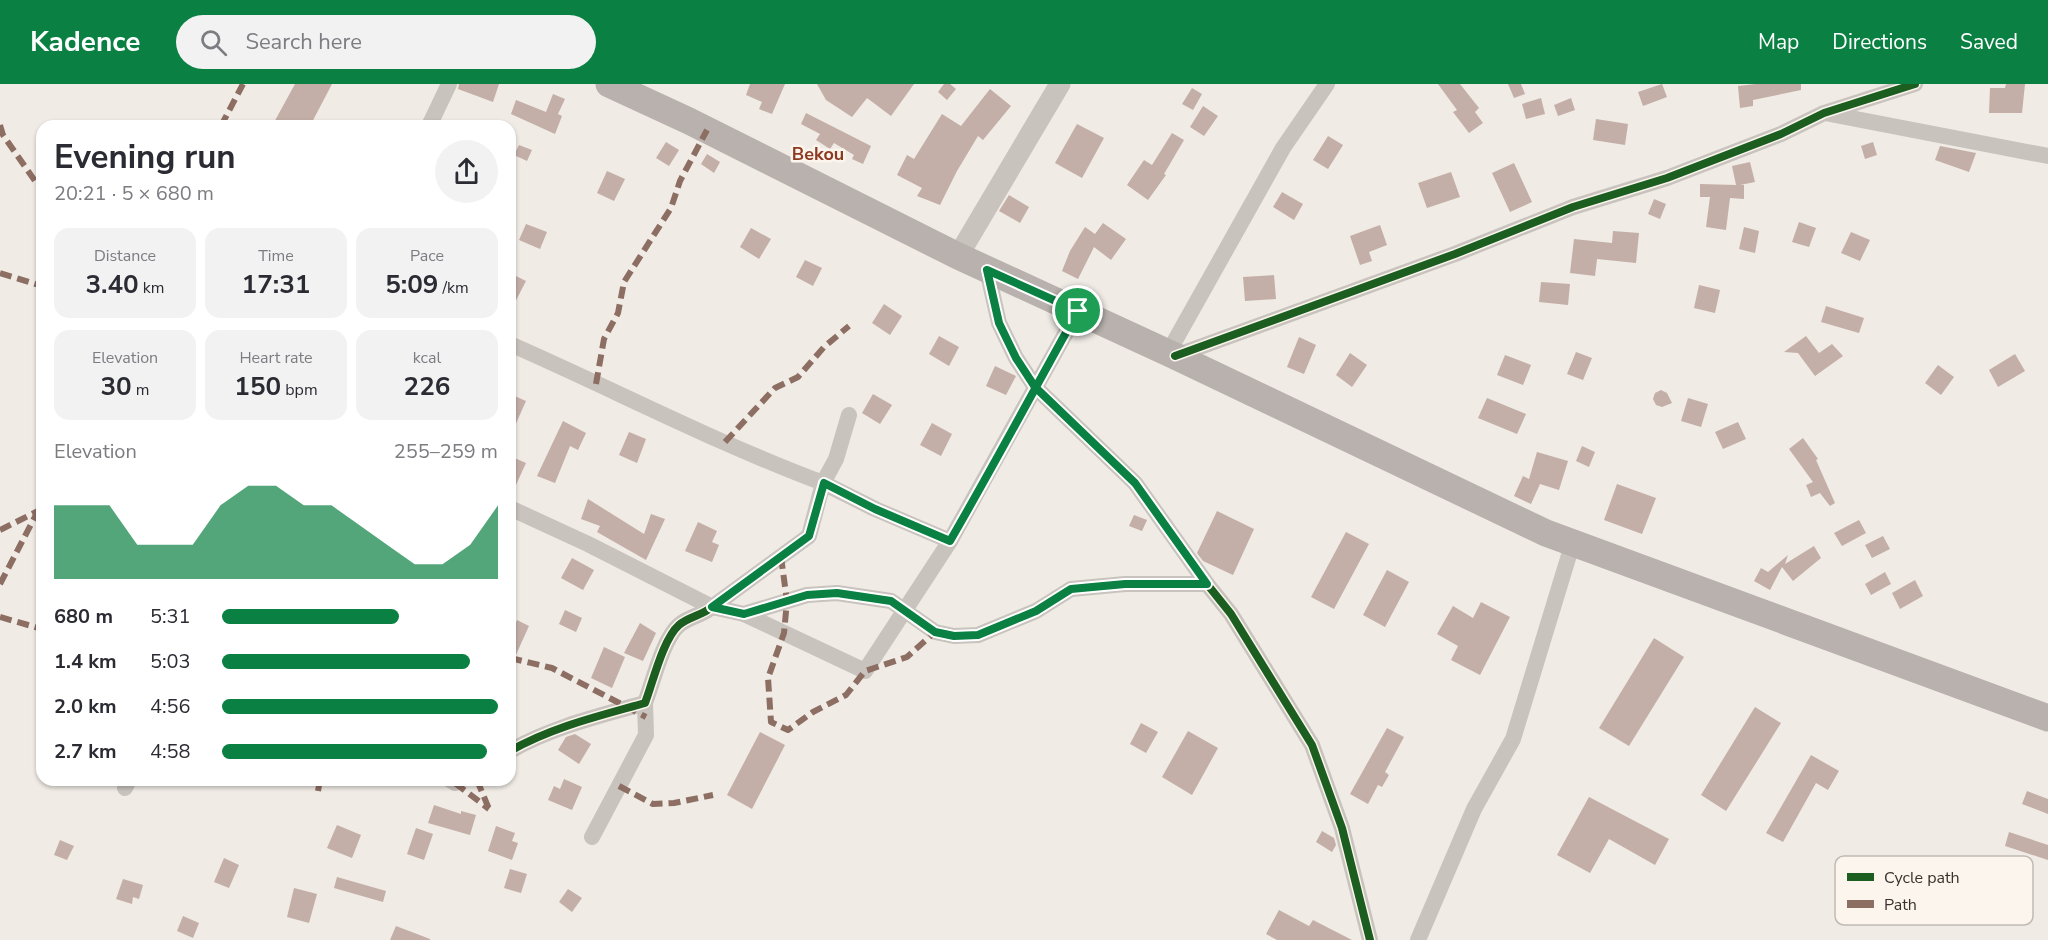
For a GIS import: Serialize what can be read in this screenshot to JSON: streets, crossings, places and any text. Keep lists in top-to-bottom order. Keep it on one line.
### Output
{"districts":["Bekou"],"legend":["Cycle path","Path"],"page":{"header":"Kadence","search":"Search here","nav":["Map","Directions","Saved"],"heading":["Evening run","20:21 · 5 × 680 m"],"stats":[["Distance","3.40 km"],["Time","17:31"],["Pace","5:09 /km"],["Elevation","30 m"],["Heart rate","150 bpm"],["kcal","226"]],"chart":["Elevation","255–259 m"],"list":[{"name":"680 m","note":"5:31"},{"name":"1.4 km","note":"5:03"},{"name":"2.0 km","note":"4:56"},{"name":"2.7 km","note":"4:58"}]}}
